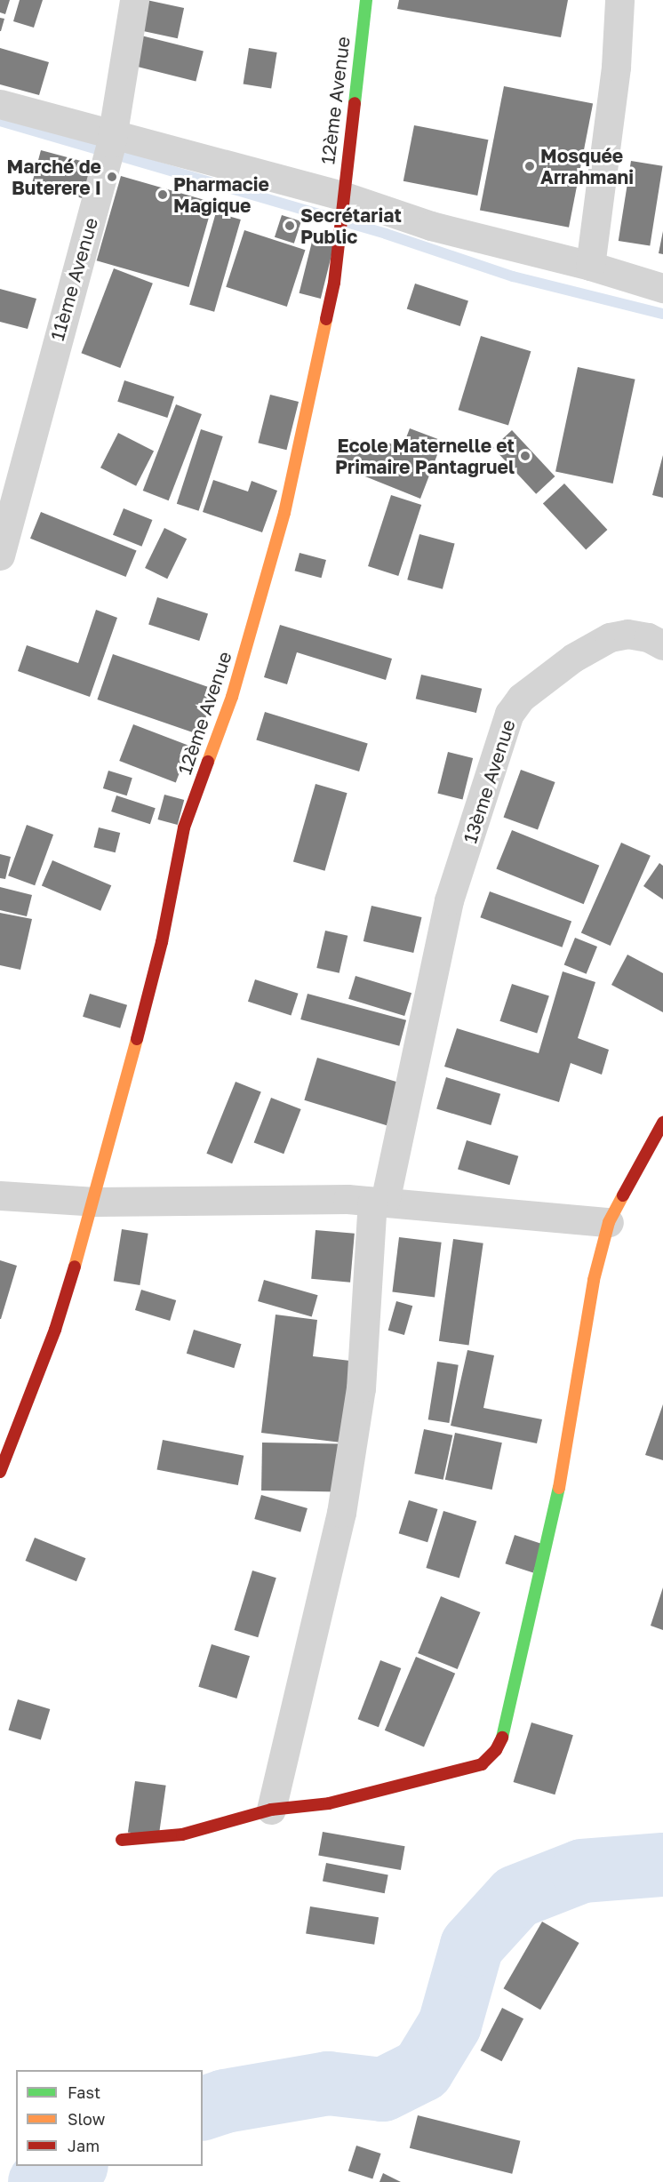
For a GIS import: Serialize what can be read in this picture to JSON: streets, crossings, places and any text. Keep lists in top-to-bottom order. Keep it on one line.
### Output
{"streets":{"street":["12ème Avenue","11ème Avenue","13ème Avenue"]},"places":["Mosquée Arrahmani","Marché de Buterere I","Pharmacie Magique","Secrétariat Public","Ecole Maternelle et Primaire Pantagruel"],"legend":["Fast","Slow","Jam"]}
